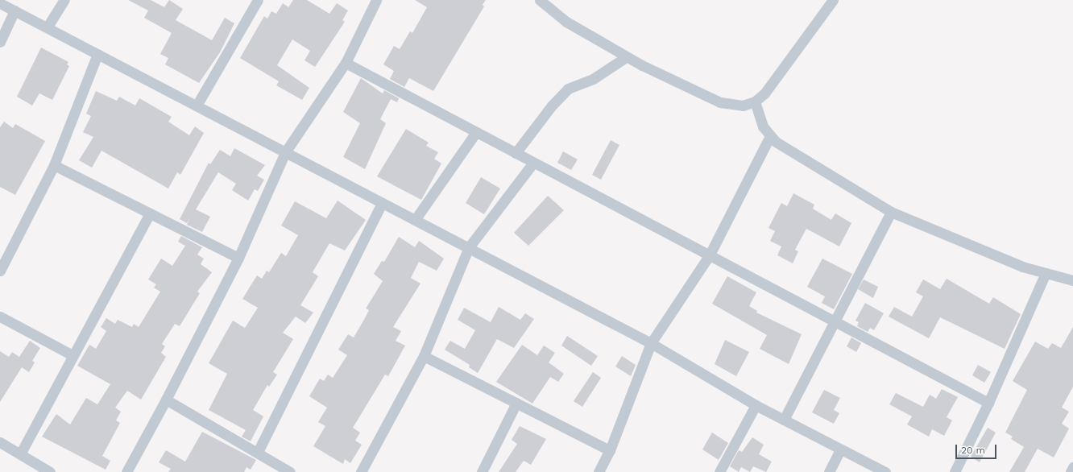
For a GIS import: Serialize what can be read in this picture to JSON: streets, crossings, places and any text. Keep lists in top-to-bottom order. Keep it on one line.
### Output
{"scale_bar":"20 m"}
